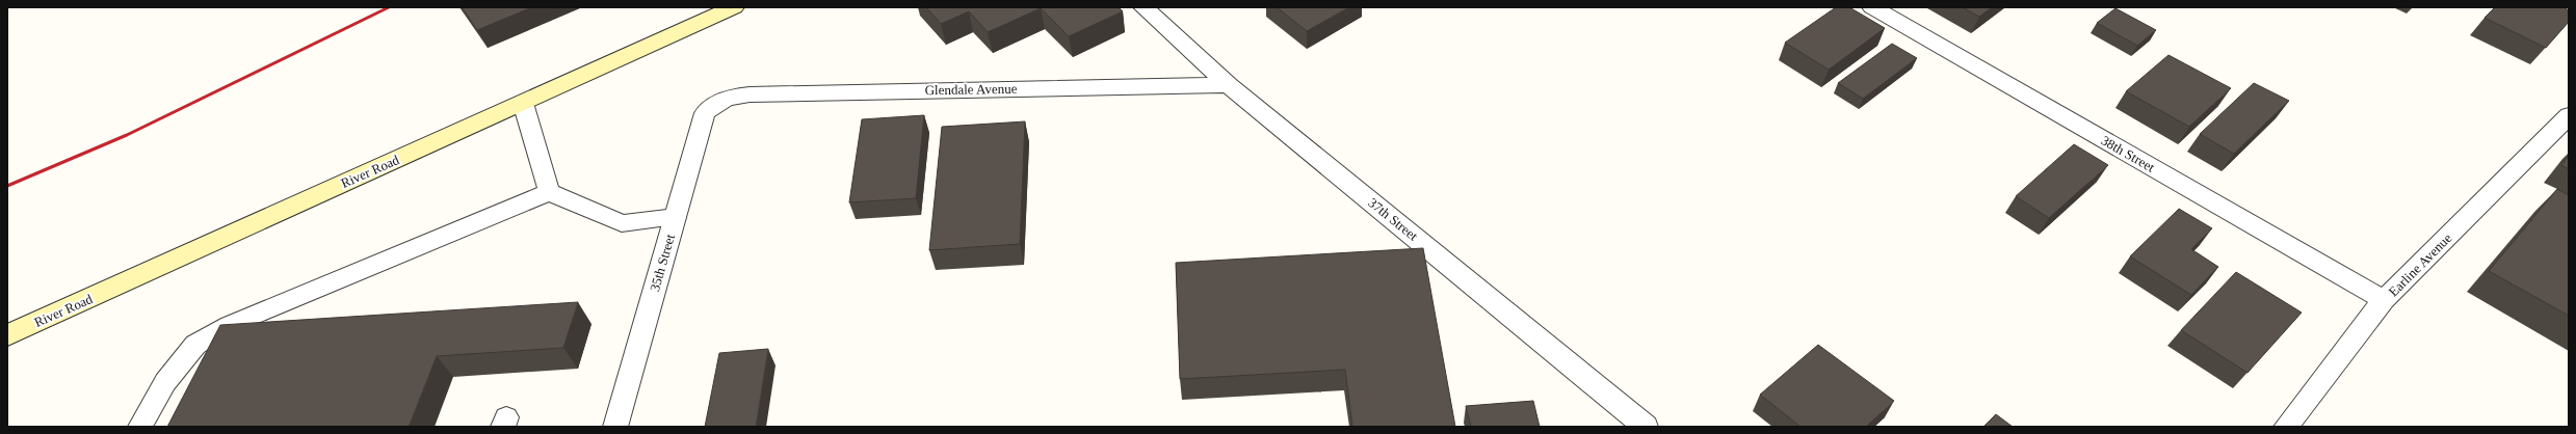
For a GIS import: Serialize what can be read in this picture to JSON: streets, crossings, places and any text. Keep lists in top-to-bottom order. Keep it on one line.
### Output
{"streets":{"main road":["River Road"],"street":["Glendale Avenue","38th Street","37th Street","35th Street","Earline Avenue"]},"crossings":[["Glendale Avenue","37th Street"],["Glendale Avenue","35th Street"],["38th Street","Earline Avenue"]]}
